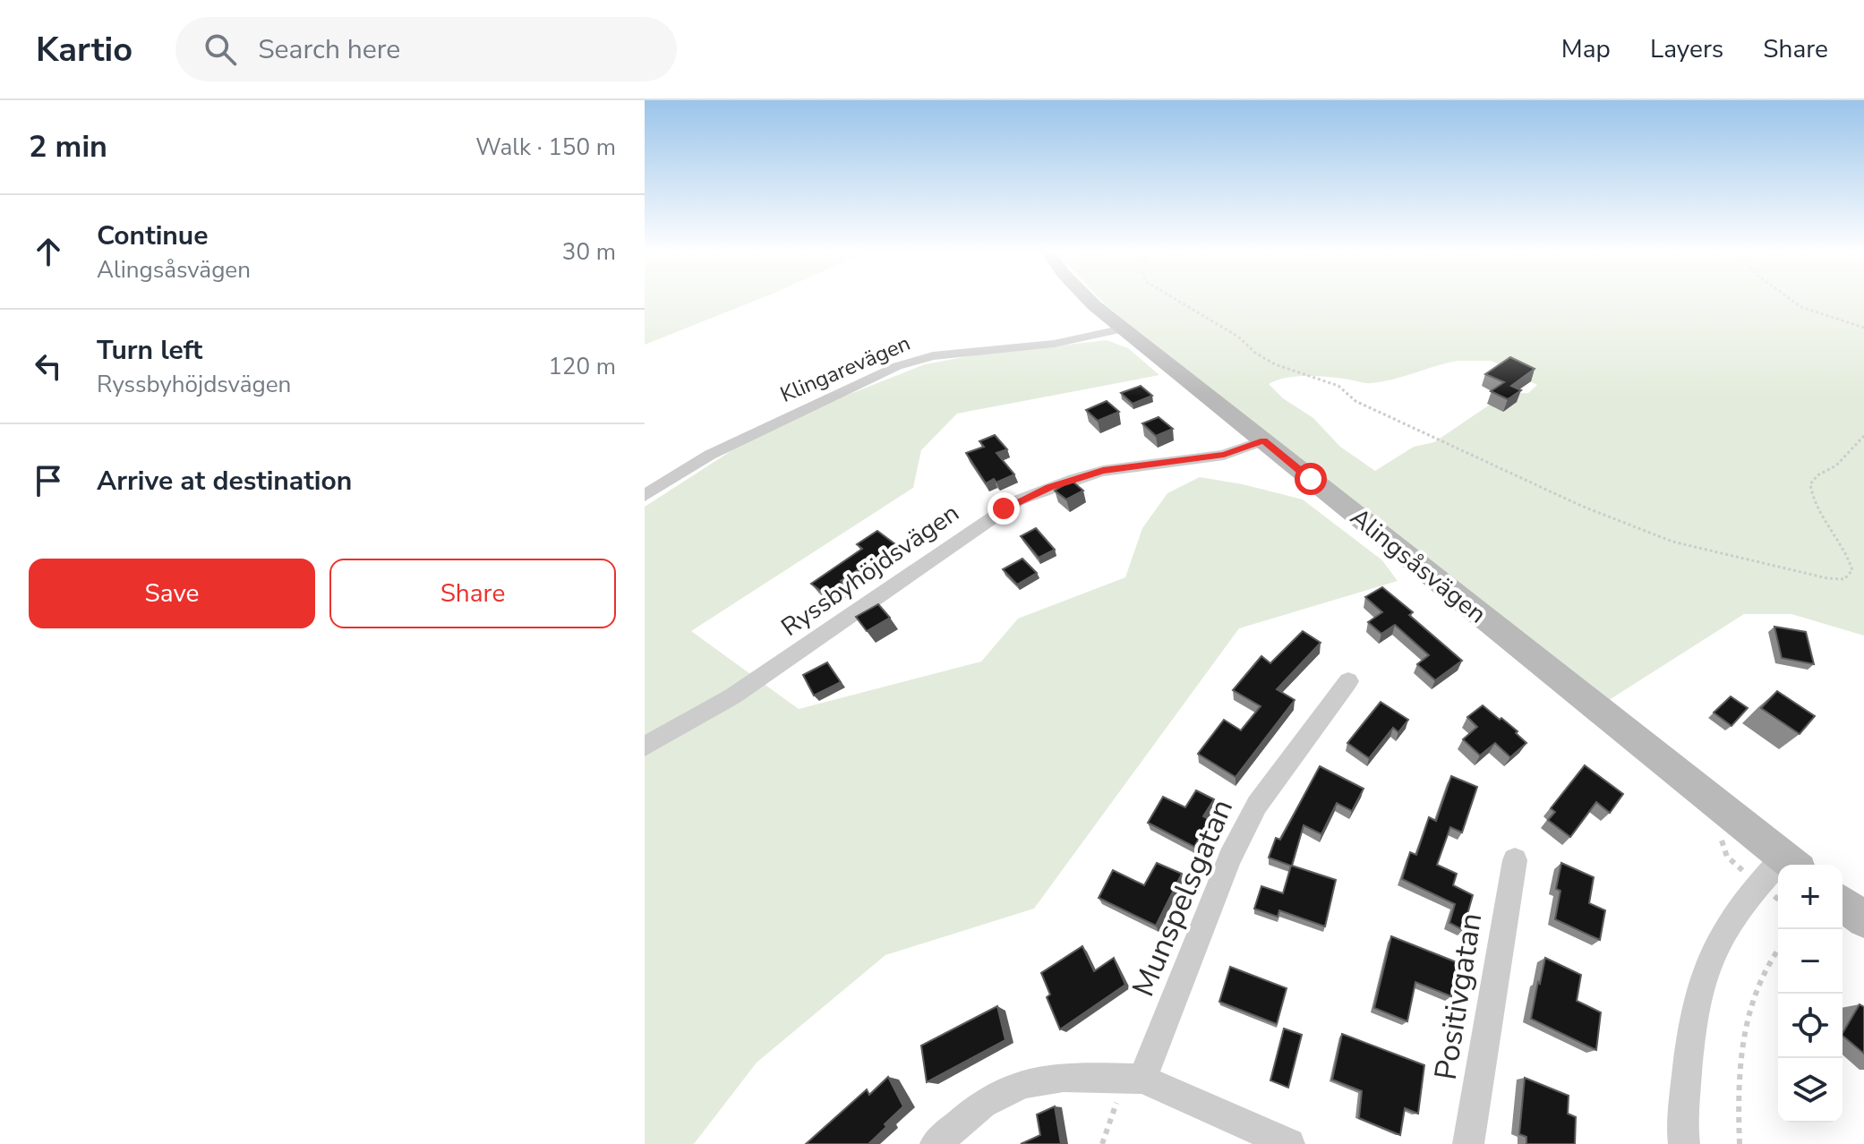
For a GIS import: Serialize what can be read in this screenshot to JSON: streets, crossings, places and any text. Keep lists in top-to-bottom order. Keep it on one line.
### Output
{"streets":{"main road":["Alingsåsvägen"],"street":["Klingarevägen","Ryssbyhöjdsvägen","Munspelsgatan","Positivgatan"]},"crossings":[["Klingarevägen","Alingsåsvägen"],["Alingsåsvägen","Ryssbyhöjdsvägen"]],"page":{"header":"Kartio","search":"Search here","nav":["Map","Layers","Share"],"heading":["2 min","Walk · 150 m"],"list":[["Continue","Alingsåsvägen","30 m"],["Turn left","Ryssbyhöjdsvägen","120 m"],"Arrive at destination"],"buttons":["Save","Share"],"map_buttons":["+","−"]}}
